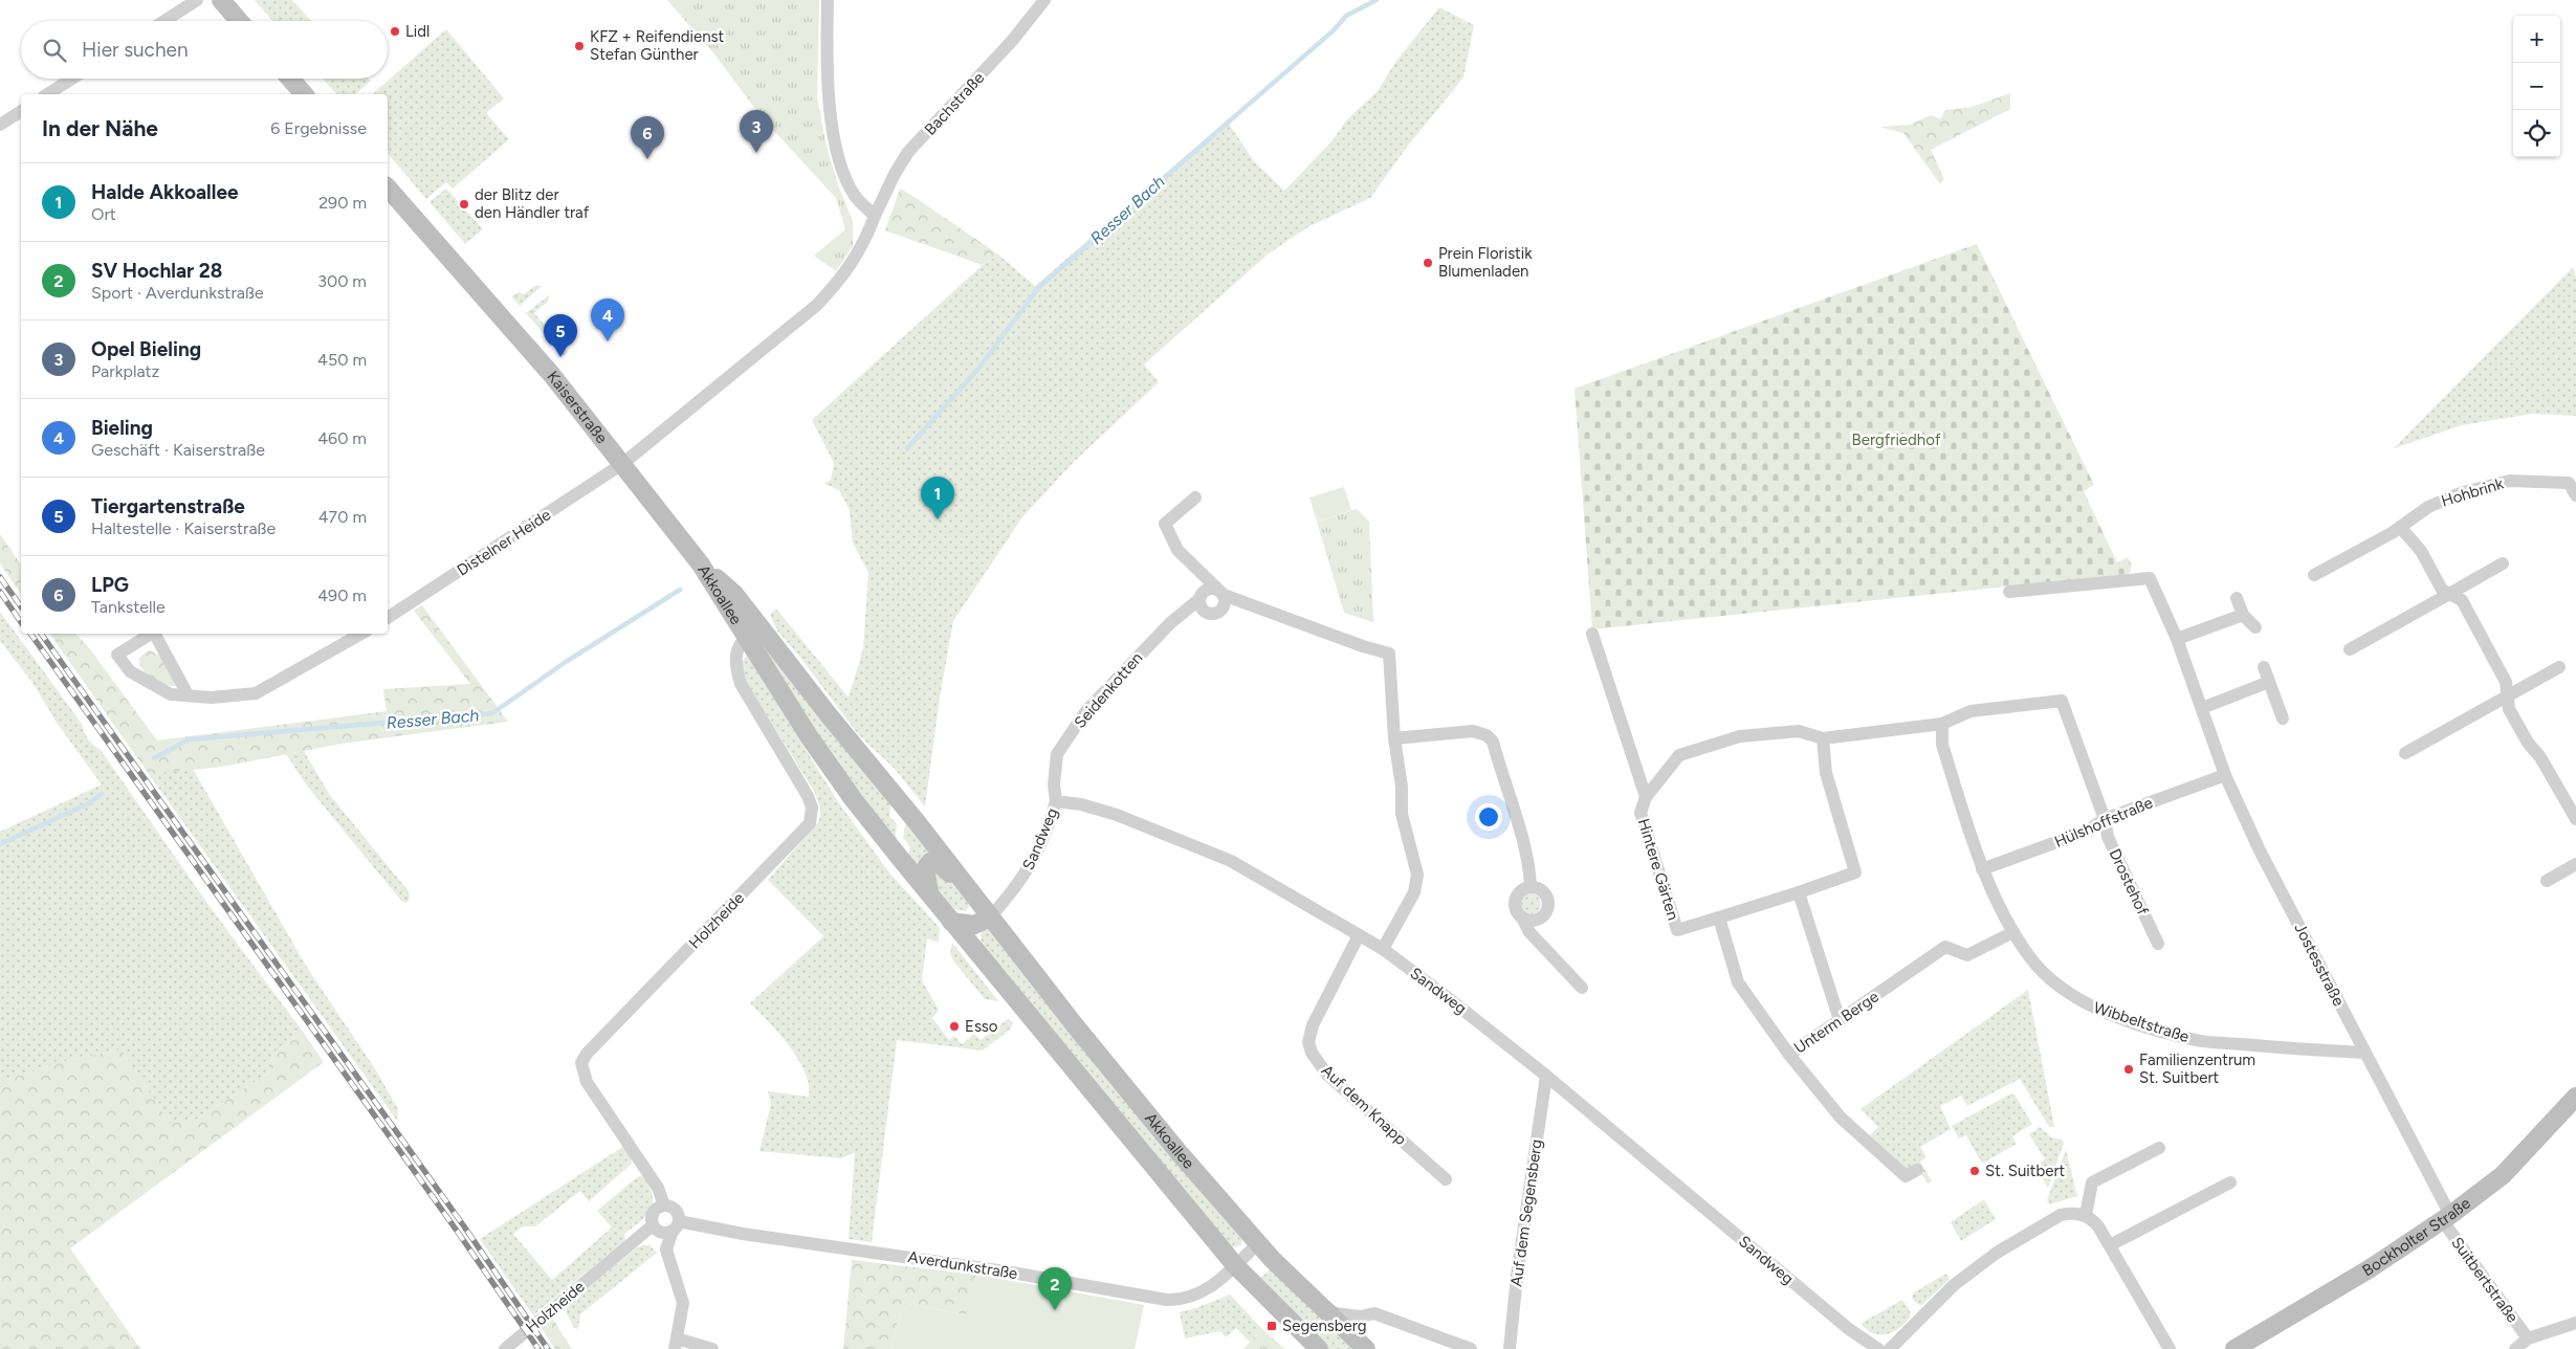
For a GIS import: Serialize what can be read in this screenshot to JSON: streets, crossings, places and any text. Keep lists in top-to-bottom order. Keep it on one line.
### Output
{"streets":{"main road":["Kaiserstraße","Akkoallee","Bockholter Straße"],"street":["Bachstraße","Hohbrink","Distelner Heide","Seidenkotten","Hülshoffstraße","Sandweg","Hintere Gärten","Drostehof","Holzheide","Jostesstraße","Unterm Berge","Wibbeltstraße","Auf dem Knapp","Auf dem Segensberg","Averdunkstraße","Suitbertstraße"]},"crossings":[["Bachstraße","Kaiserstraße"],["Bachstraße","Distelner Heide"],["Kaiserstraße","Distelner Heide"],["Kaiserstraße","Akkoallee"],["Akkoallee","Sandweg"],["Akkoallee","Holzheide"],["Akkoallee","Averdunkstraße"],["Seidenkotten","Sandweg"],["Hülshoffstraße","Drostehof"],["Hülshoffstraße","Jostesstraße"],["Hülshoffstraße","Wibbeltstraße"],["Sandweg","Auf dem Knapp"],["Sandweg","Auf dem Segensberg"],["Hintere Gärten","Drostehof"],["Hintere Gärten","Wibbeltstraße"],["Drostehof","Wibbeltstraße"],["Holzheide","Averdunkstraße"],["Jostesstraße","Wibbeltstraße"],["Jostesstraße","Bockholter Straße"],["Jostesstraße","Suitbertstraße"],["Unterm Berge","Wibbeltstraße"],["Bockholter Straße","Suitbertstraße"]],"water":["Resser Bach"],"parks":["Bergfriedhof"],"places":{"other":["Lidl","KFZ + Reifendienst Stefan Günther","der Blitz der den Händler traf","Prein Floristik Blumenladen","Esso","Familienzentrum St. Suitbert","St. Suitbert"],"transit":["Segensberg"]},"page":{"map_buttons":["+","−"],"search":"Hier suchen","heading":["In der Nähe","6 Ergebnisse"],"pins":["3","6","4","5","1","2"],"list":[{"mark":"1","name":"Halde Akkoallee","note":"Ort","value":"290 m"},{"mark":"2","name":"SV Hochlar 28","note":"Sport · Averdunkstraße","value":"300 m"},{"mark":"3","name":"Opel Bieling","note":"Parkplatz","value":"450 m"},{"mark":"4","name":"Bieling","note":"Geschäft · Kaiserstraße","value":"460 m"},{"mark":"5","name":"Tiergartenstraße","note":"Haltestelle · Kaiserstraße","value":"470 m"},{"mark":"6","name":"LPG","note":"Tankstelle","value":"490 m"}]}}
